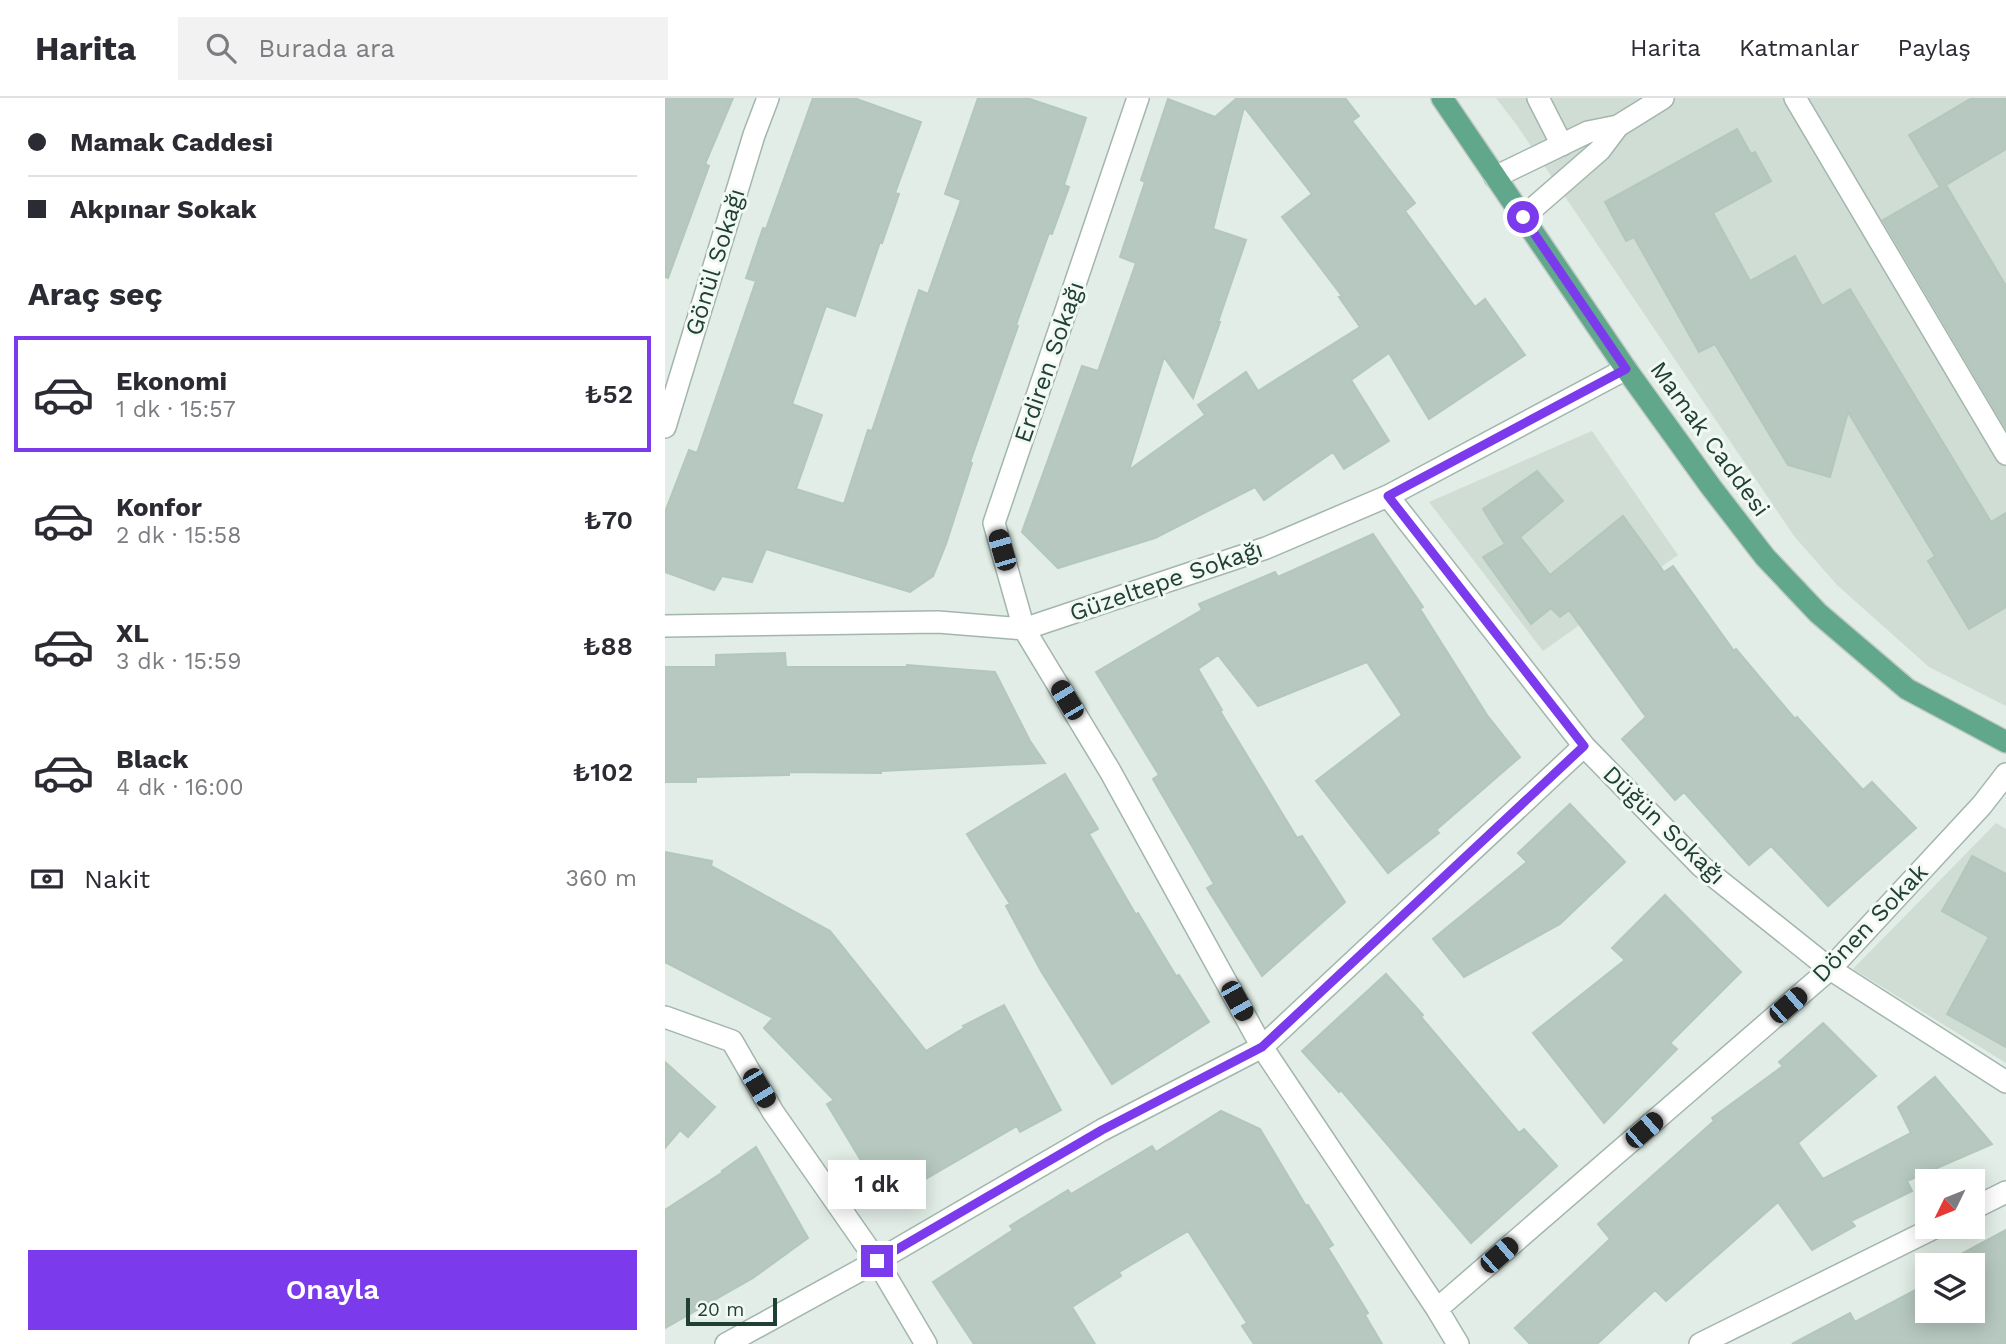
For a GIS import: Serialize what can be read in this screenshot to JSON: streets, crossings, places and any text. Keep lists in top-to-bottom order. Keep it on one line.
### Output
{"streets":{"main road":["Mamak Caddesi"],"street":["Gönül Sokağı","Erdiren Sokağı","Güzeltepe Sokağı","Düğün Sokağı","Dönen Sokak"]},"crossings":[["Erdiren Sokağı","Güzeltepe Sokağı"],["Erdiren Sokağı","Dönen Sokak"],["Mamak Caddesi","Güzeltepe Sokağı"],["Güzeltepe Sokağı","Düğün Sokağı"],["Düğün Sokağı","Dönen Sokak"]],"scale_bar":"20 m","north":"bottom left","page":{"header":"Harita","search":"Burada ara","nav":["Harita","Katmanlar","Paylaş"],"banner":["Mamak Caddesi","Akpınar Sokak"],"heading":"Araç seç","list":[{"name":"Ekonomi","note":"1 dk · 15:57","value":"₺52"},{"name":"Konfor","note":"2 dk · 15:58","value":"₺70"},{"name":"XL","note":"3 dk · 15:59","value":"₺88"},{"name":"Black","note":"4 dk · 16:00","value":"₺102"}],"pay":["Nakit","360 m"],"bubble":"1 dk","buttons":"Onayla","scale":"20 m"}}
